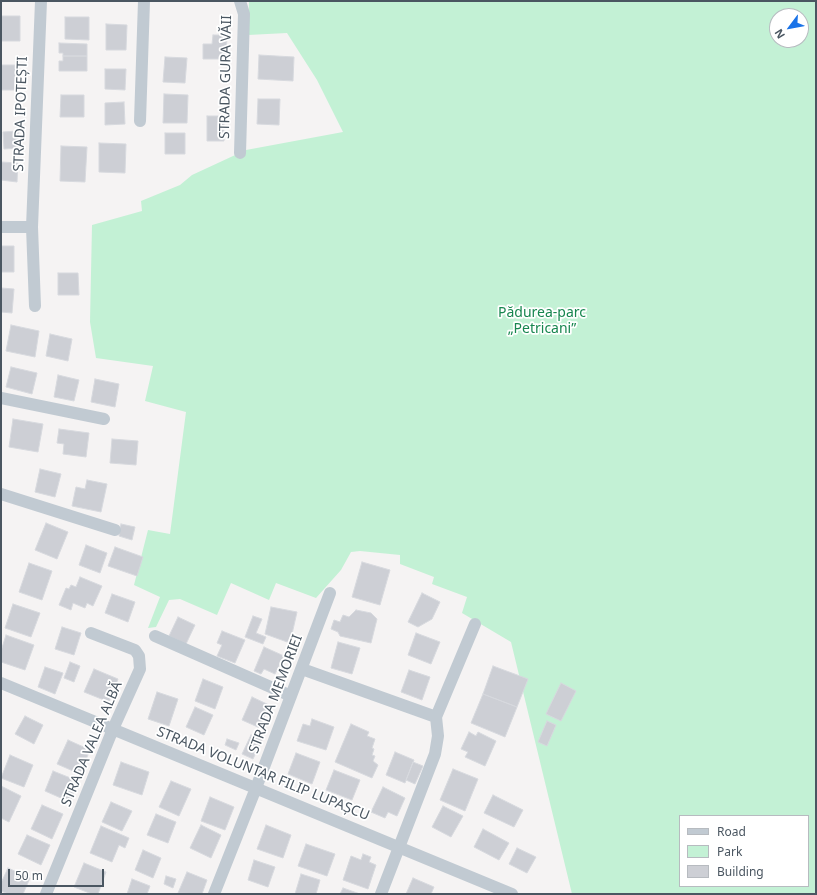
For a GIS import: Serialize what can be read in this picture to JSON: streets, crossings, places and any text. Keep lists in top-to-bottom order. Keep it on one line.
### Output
{"streets":{"street":["STRADA GURA VĂII","STRADA IPOTEȘTI","STRADA MEMORIEI","STRADA VALEA ALBĂ","STRADA VOLUNTAR FILIP LUPAȘCU"]},"crossings":[["STRADA MEMORIEI","STRADA VOLUNTAR FILIP LUPAȘCU"],["STRADA VALEA ALBĂ","STRADA VOLUNTAR FILIP LUPAȘCU"]],"parks":["Pădurea-parc „Petricani”"],"legend":["Road","Park","Building"],"scale_bar":"50 m","north":"bottom left"}
